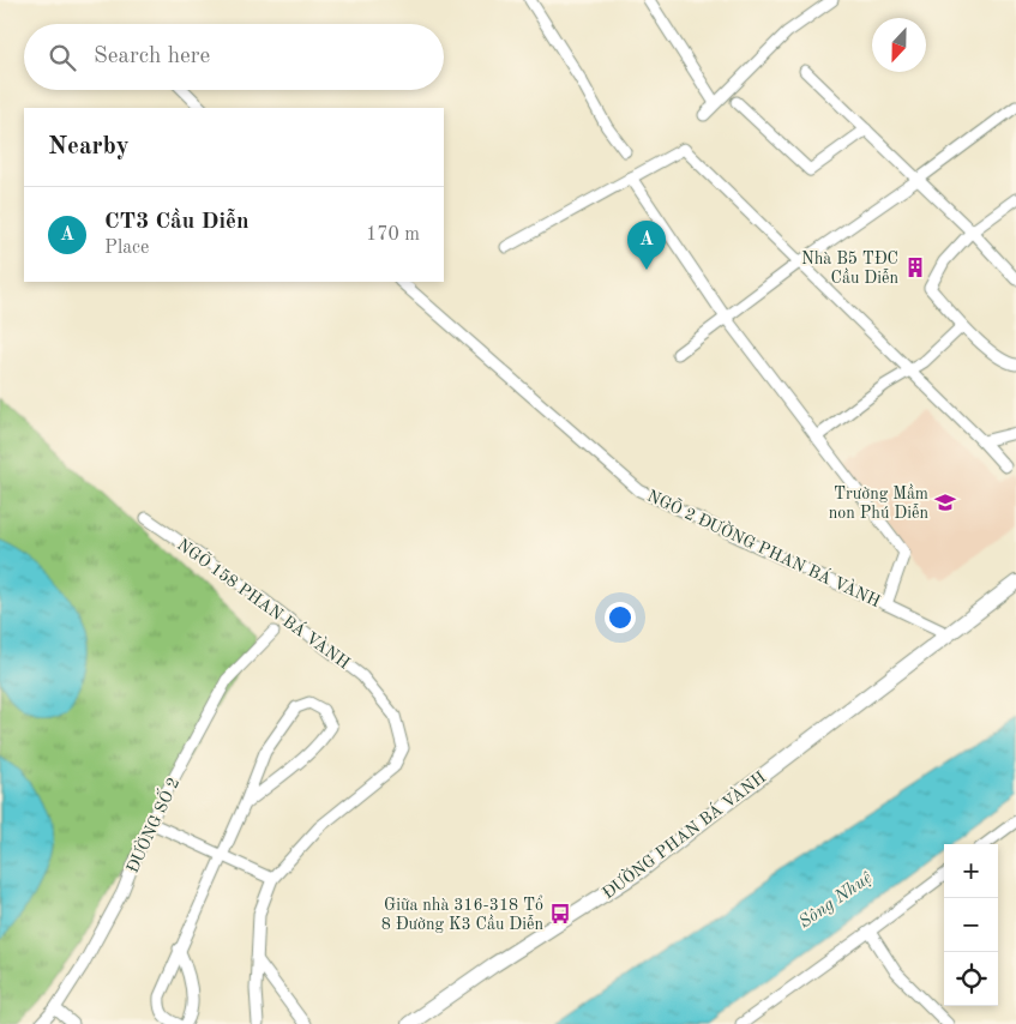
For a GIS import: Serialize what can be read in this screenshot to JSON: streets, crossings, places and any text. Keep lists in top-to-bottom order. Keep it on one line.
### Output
{"streets":{"street":["NGÕ 2 ĐƯỜNG PHAN BÁ VÀNH","NGÕ 158 PHAN BÁ VÀNH","ĐƯỜNG SỐ 2","ĐƯỜNG PHAN BÁ VÀNH"]},"crossings":[["NGÕ 2 ĐƯỜNG PHAN BÁ VÀNH","ĐƯỜNG PHAN BÁ VÀNH"]],"water":["Sông Nhuệ"],"places":{"building":["Nhà B5 TĐC Cầu Diễn"],"school or university":["Trường Mầm non Phú Diễn"],"bus stop":["Giữa nhà 316-318 Tổ 8 Đường K3 Cầu Diễn"]},"north":"bottom","page":{"search":"Search here","heading":"Nearby","list":[{"mark":"A","name":"CT3 Cầu Diễn","note":"Place","value":"170 m"}],"pins":"A","map_buttons":["+","−"]}}
